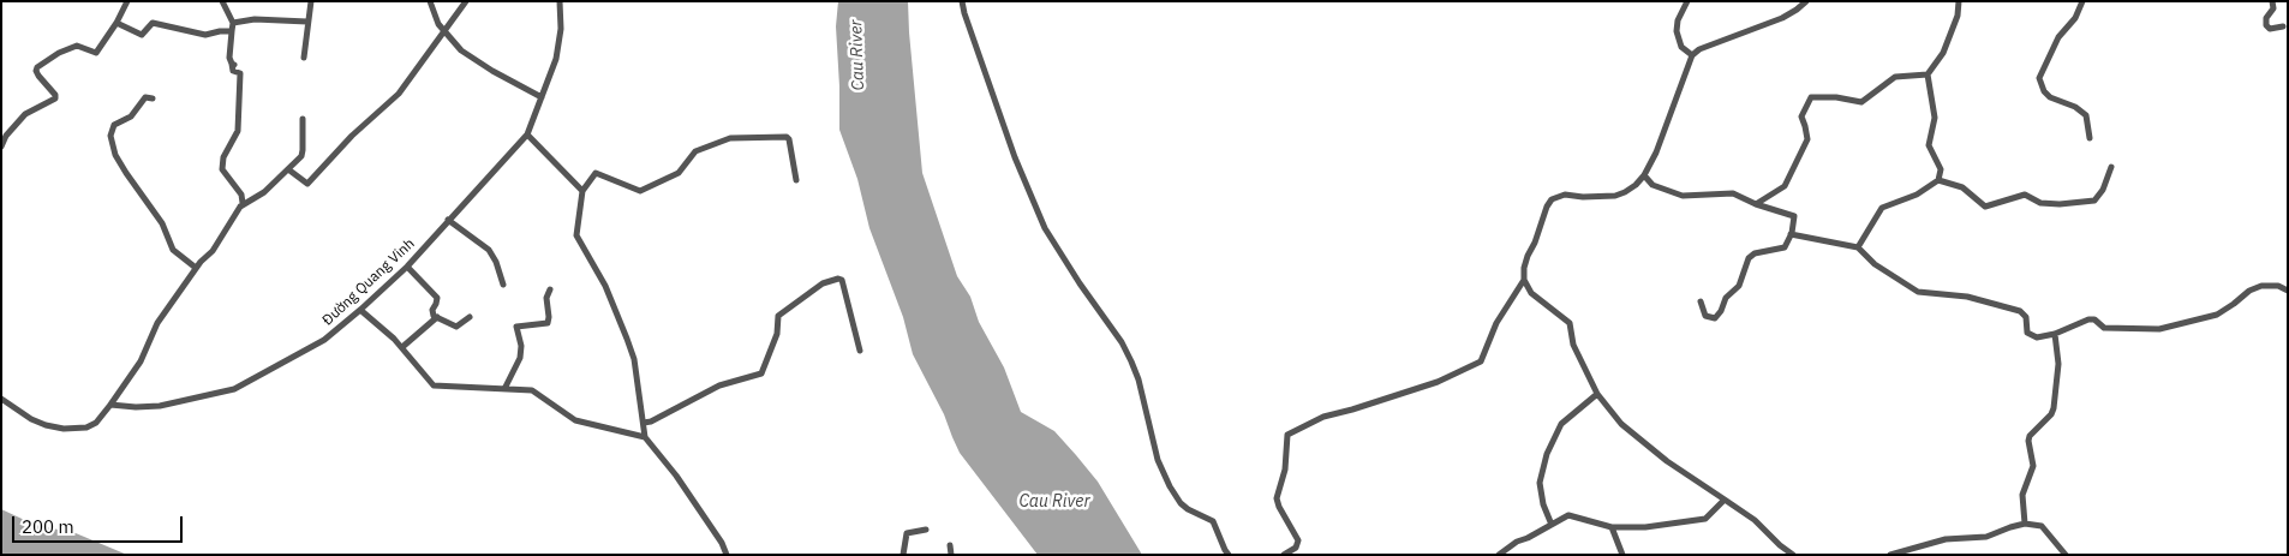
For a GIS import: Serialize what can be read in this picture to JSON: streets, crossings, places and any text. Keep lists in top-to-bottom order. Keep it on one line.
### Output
{"streets":{"street":["Đường Quang Vinh"]},"water":["Cau River"],"scale_bar":"200 m"}
